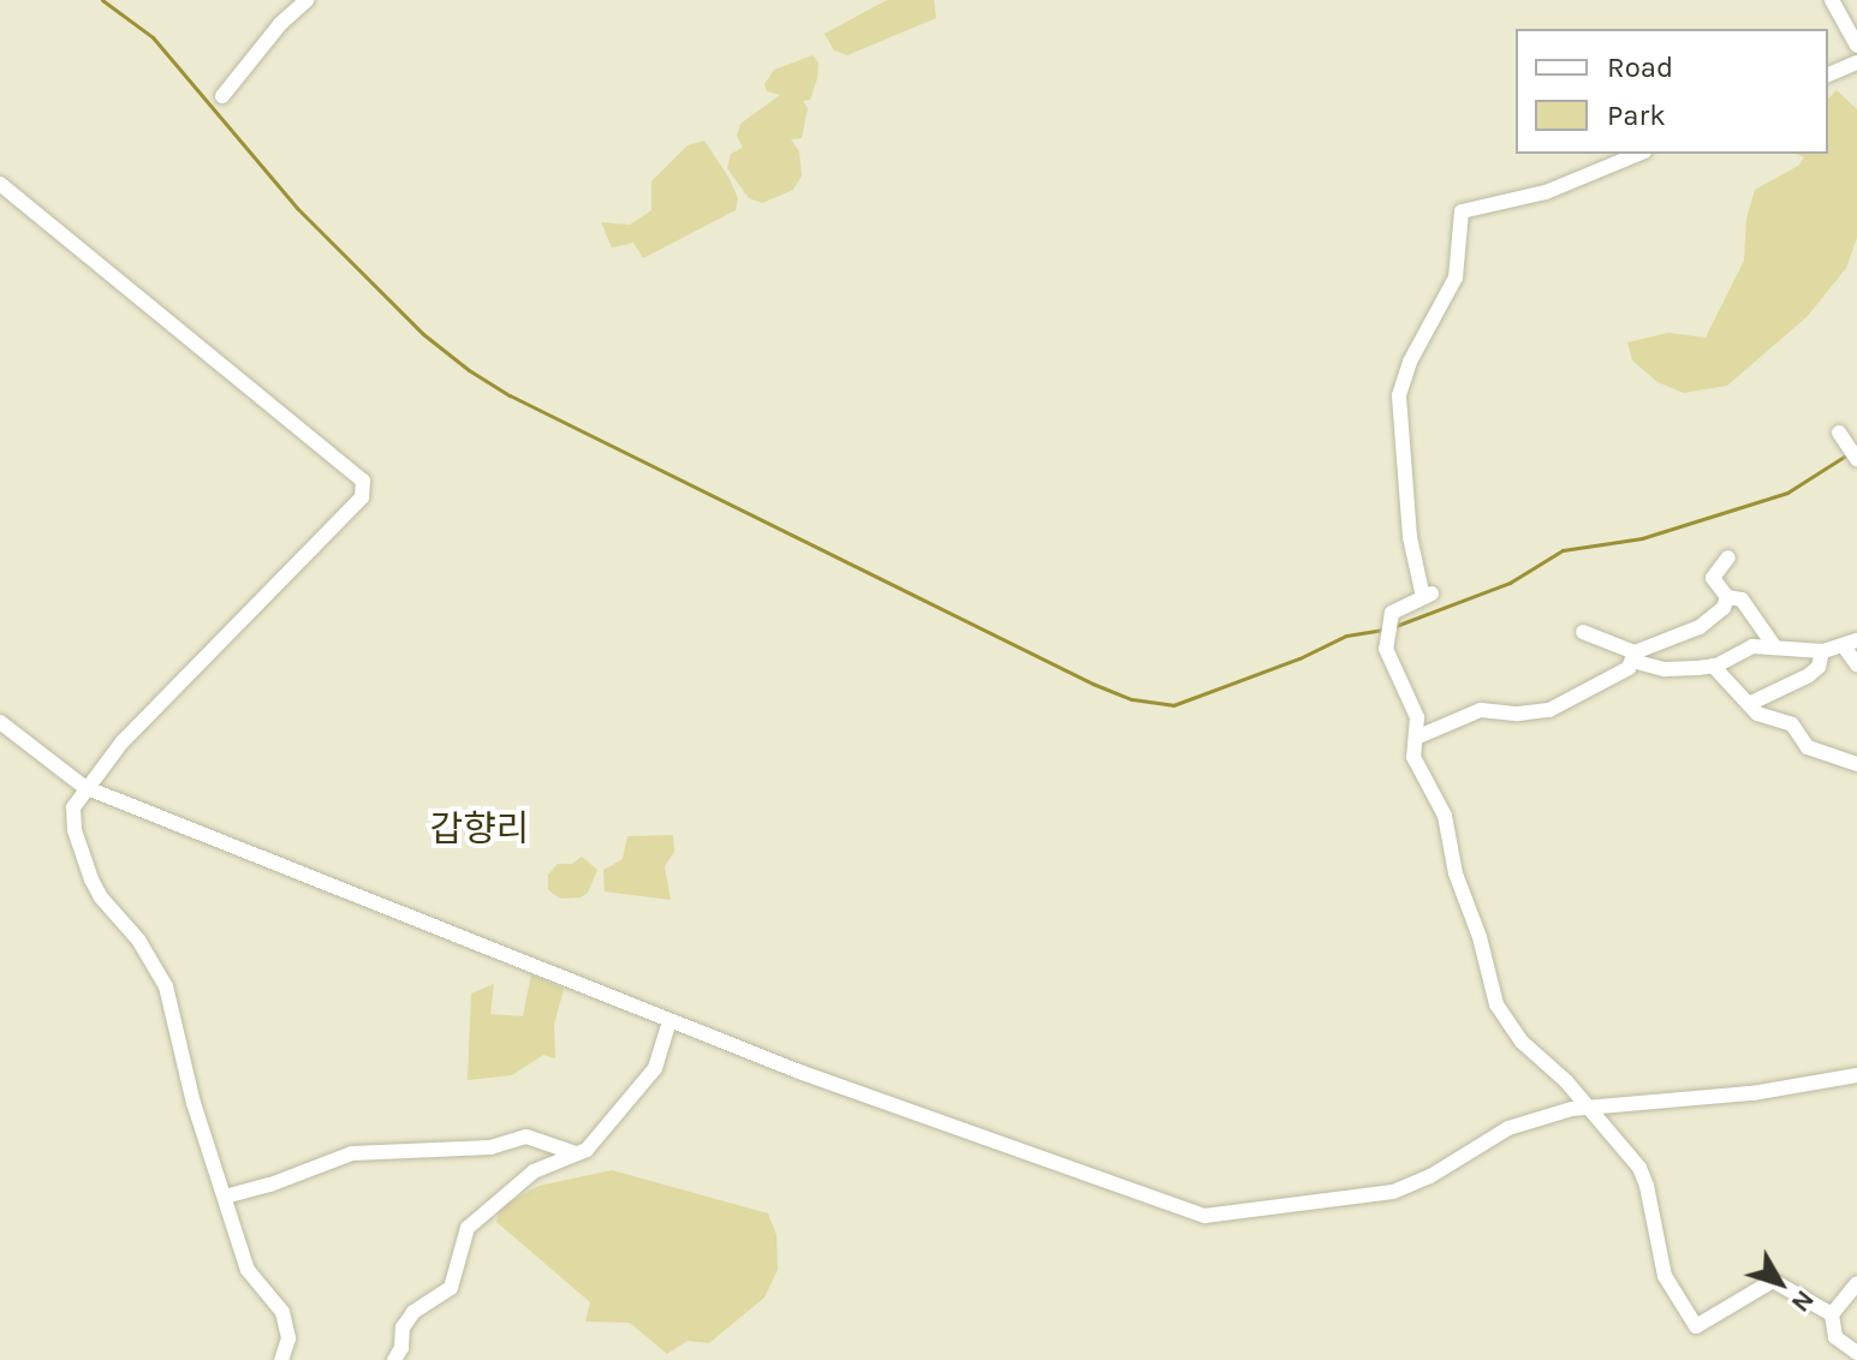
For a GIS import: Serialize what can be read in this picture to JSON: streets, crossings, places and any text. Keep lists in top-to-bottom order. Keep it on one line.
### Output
{"districts":["갑향리"],"legend":["Road","Park"],"north":"bottom right"}
